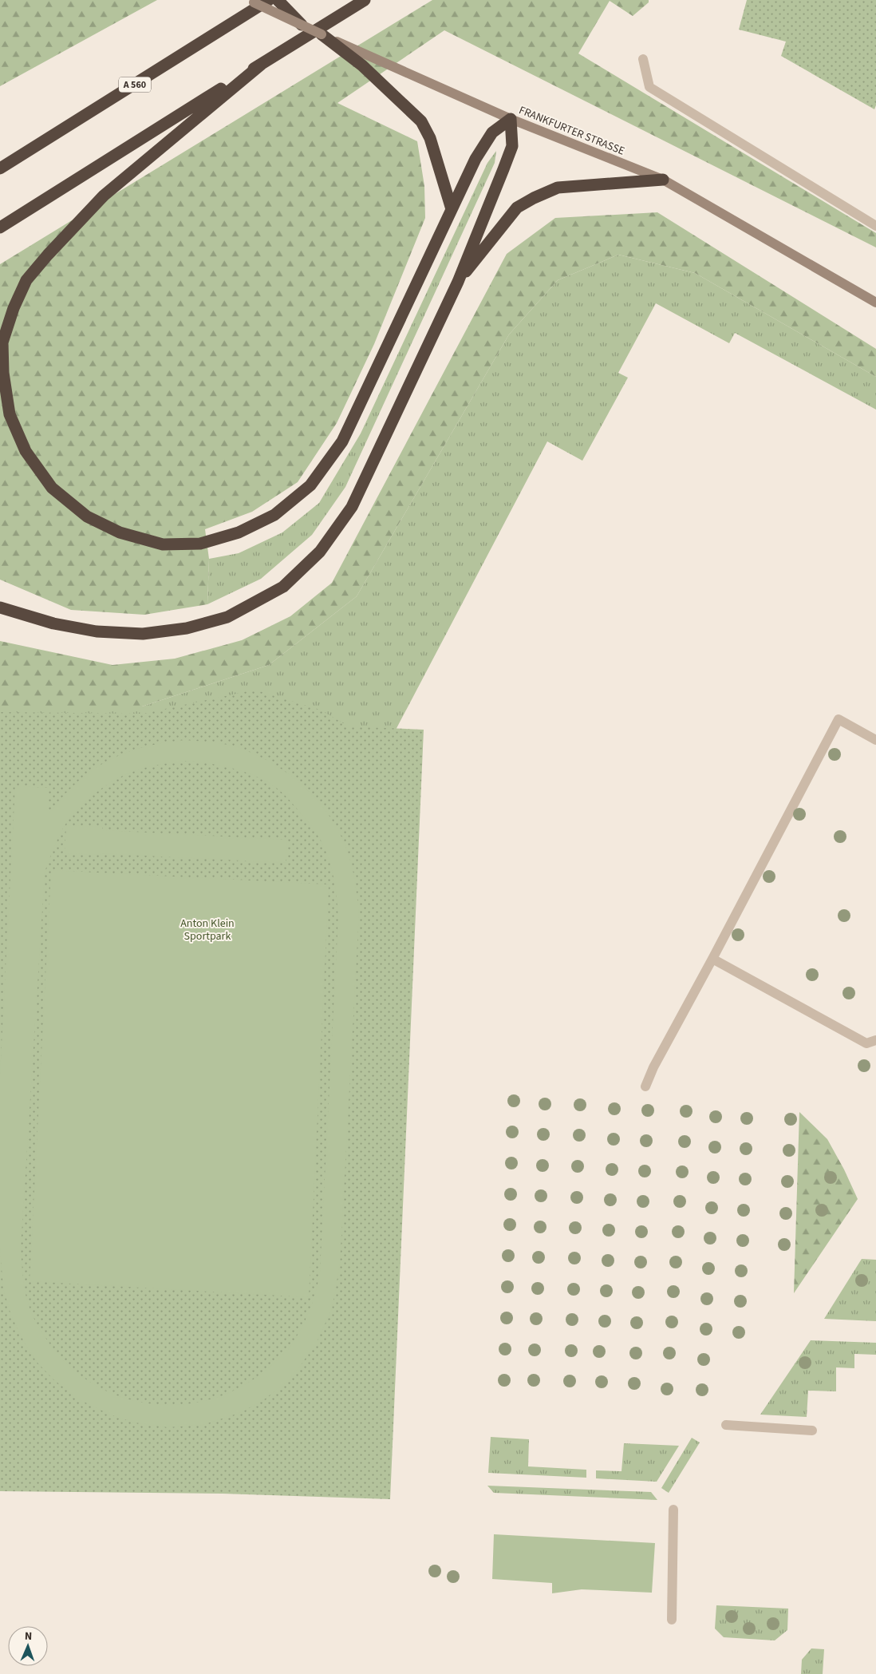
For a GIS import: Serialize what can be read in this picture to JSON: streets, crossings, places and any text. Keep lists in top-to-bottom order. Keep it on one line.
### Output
{"streets":{"highway":["A 560"],"main road":["FRANKFURTER STRASSE"]},"parks":["Anton Klein Sportpark"],"north":"top"}
